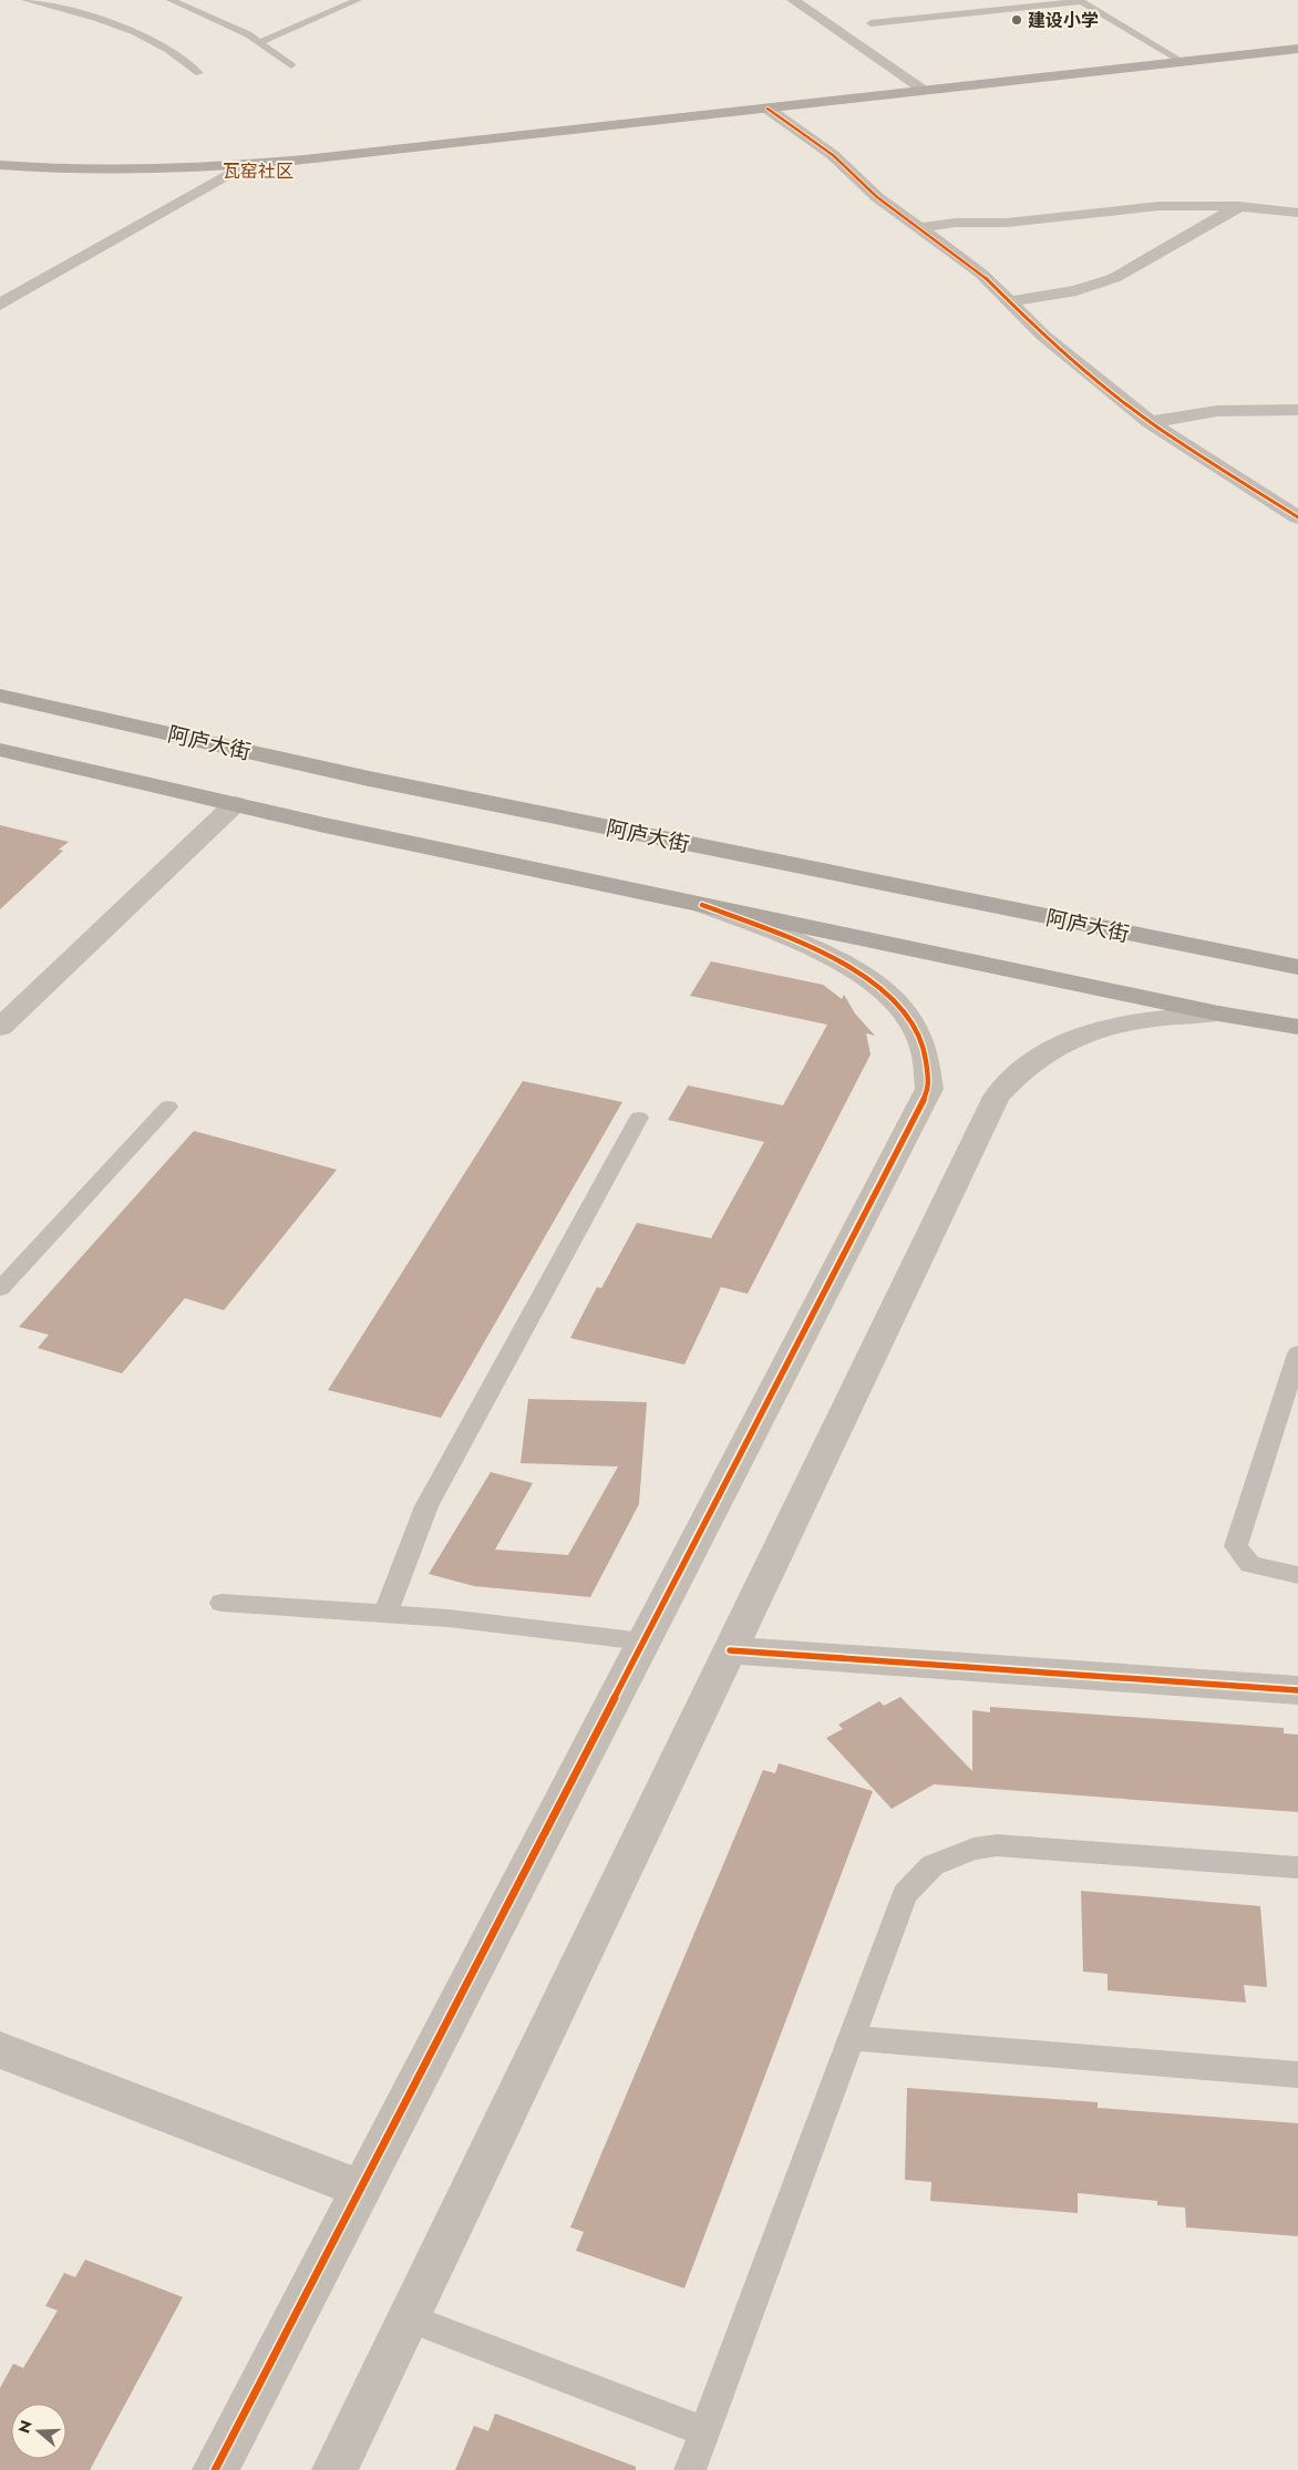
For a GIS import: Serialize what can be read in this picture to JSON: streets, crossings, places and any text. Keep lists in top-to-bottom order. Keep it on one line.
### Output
{"streets":{"highway":["阿庐大街"]},"districts":["瓦窑社区"],"places":["建设小学"],"north":"left"}
